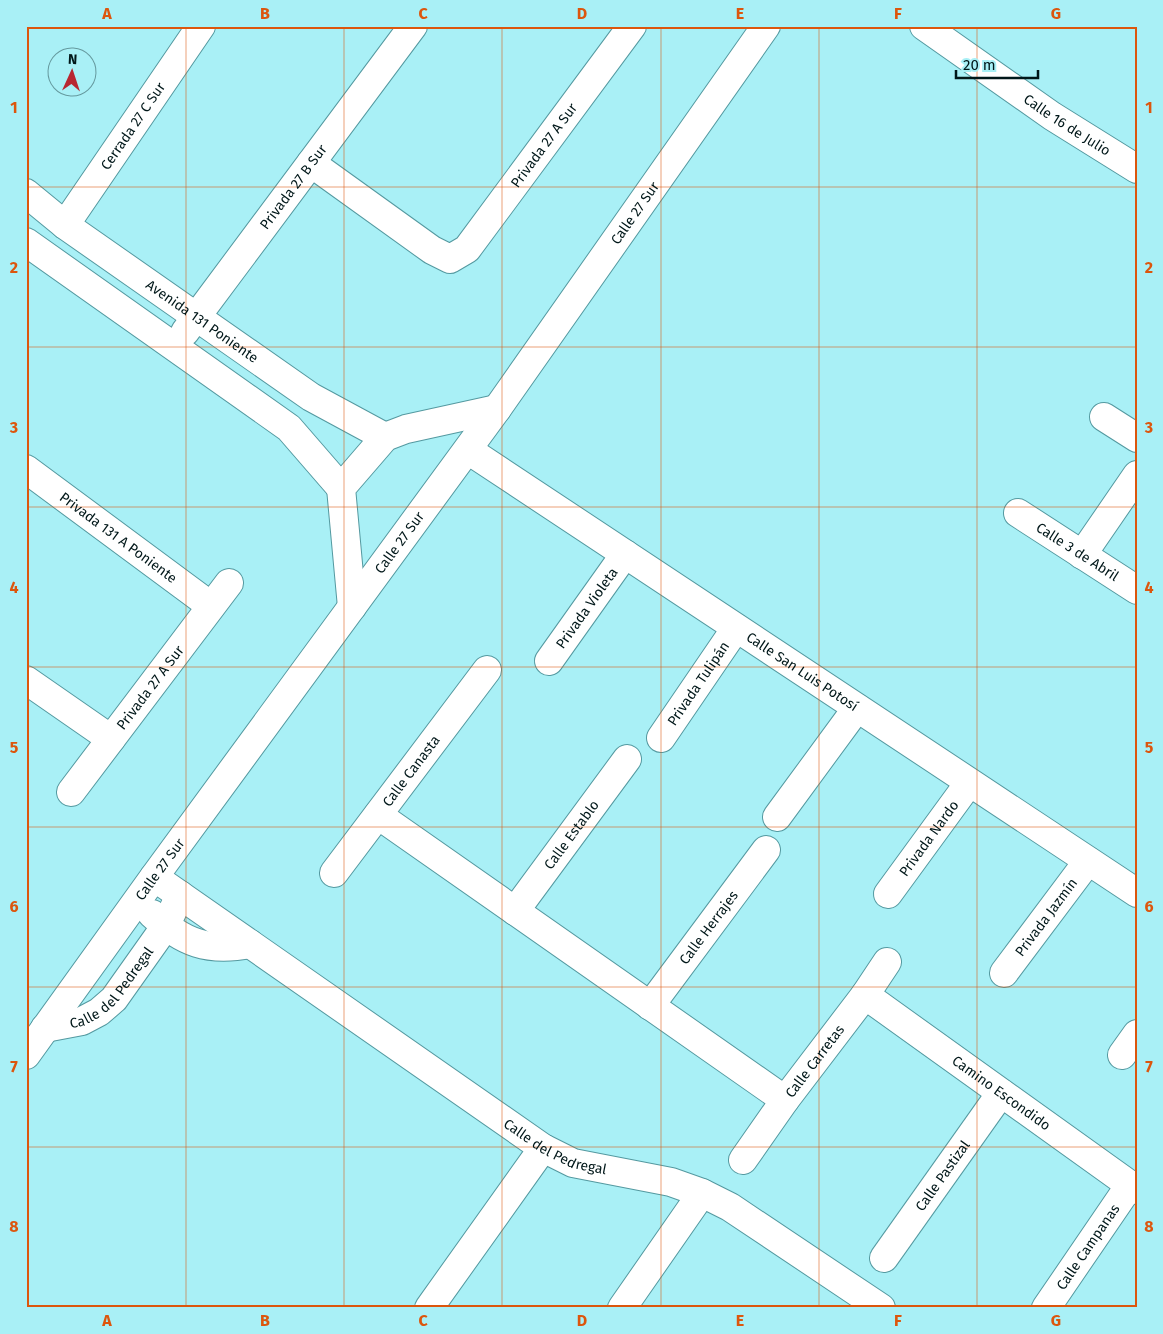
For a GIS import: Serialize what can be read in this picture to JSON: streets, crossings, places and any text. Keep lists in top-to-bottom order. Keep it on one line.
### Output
{"streets":{"street":["Calle 16 de Julio","Cerrada 27 C Sur","Privada 27 A Sur","Privada 27 B Sur","Calle 27 Sur","Avenida 131 Poniente","Privada 131 A Poniente","Calle 3 de Abril","Privada Violeta","Calle San Luis Potosí","Privada Tulipán","Calle Canasta","Calle Establo","Privada Nardo","Privada Jazmín","Calle Herrajes","Calle del Pedregal","Calle Carretas","Camino Escondido","Calle Pastizal","Calle Campanas"]},"crossings":[["Cerrada 27 C Sur","Avenida 131 Poniente"],["Privada 27 A Sur","Privada 27 B Sur"],["Privada 27 A Sur","Privada 131 A Poniente"],["Privada 27 B Sur","Avenida 131 Poniente"],["Calle 27 Sur","Calle San Luis Potosí"],["Calle 27 Sur","Calle del Pedregal"],["Privada Violeta","Calle San Luis Potosí"],["Calle San Luis Potosí","Privada Tulipán"],["Calle San Luis Potosí","Privada Nardo"],["Calle San Luis Potosí","Privada Jazmín"],["Calle Carretas","Camino Escondido"],["Camino Escondido","Calle Pastizal"],["Camino Escondido","Calle Campanas"]],"scale_bar":"20 m","north":"top","grid":{"columns":["A","B","C","D","E","F","G"],"rows":["1","2","3","4","5","6","7","8"]}}
